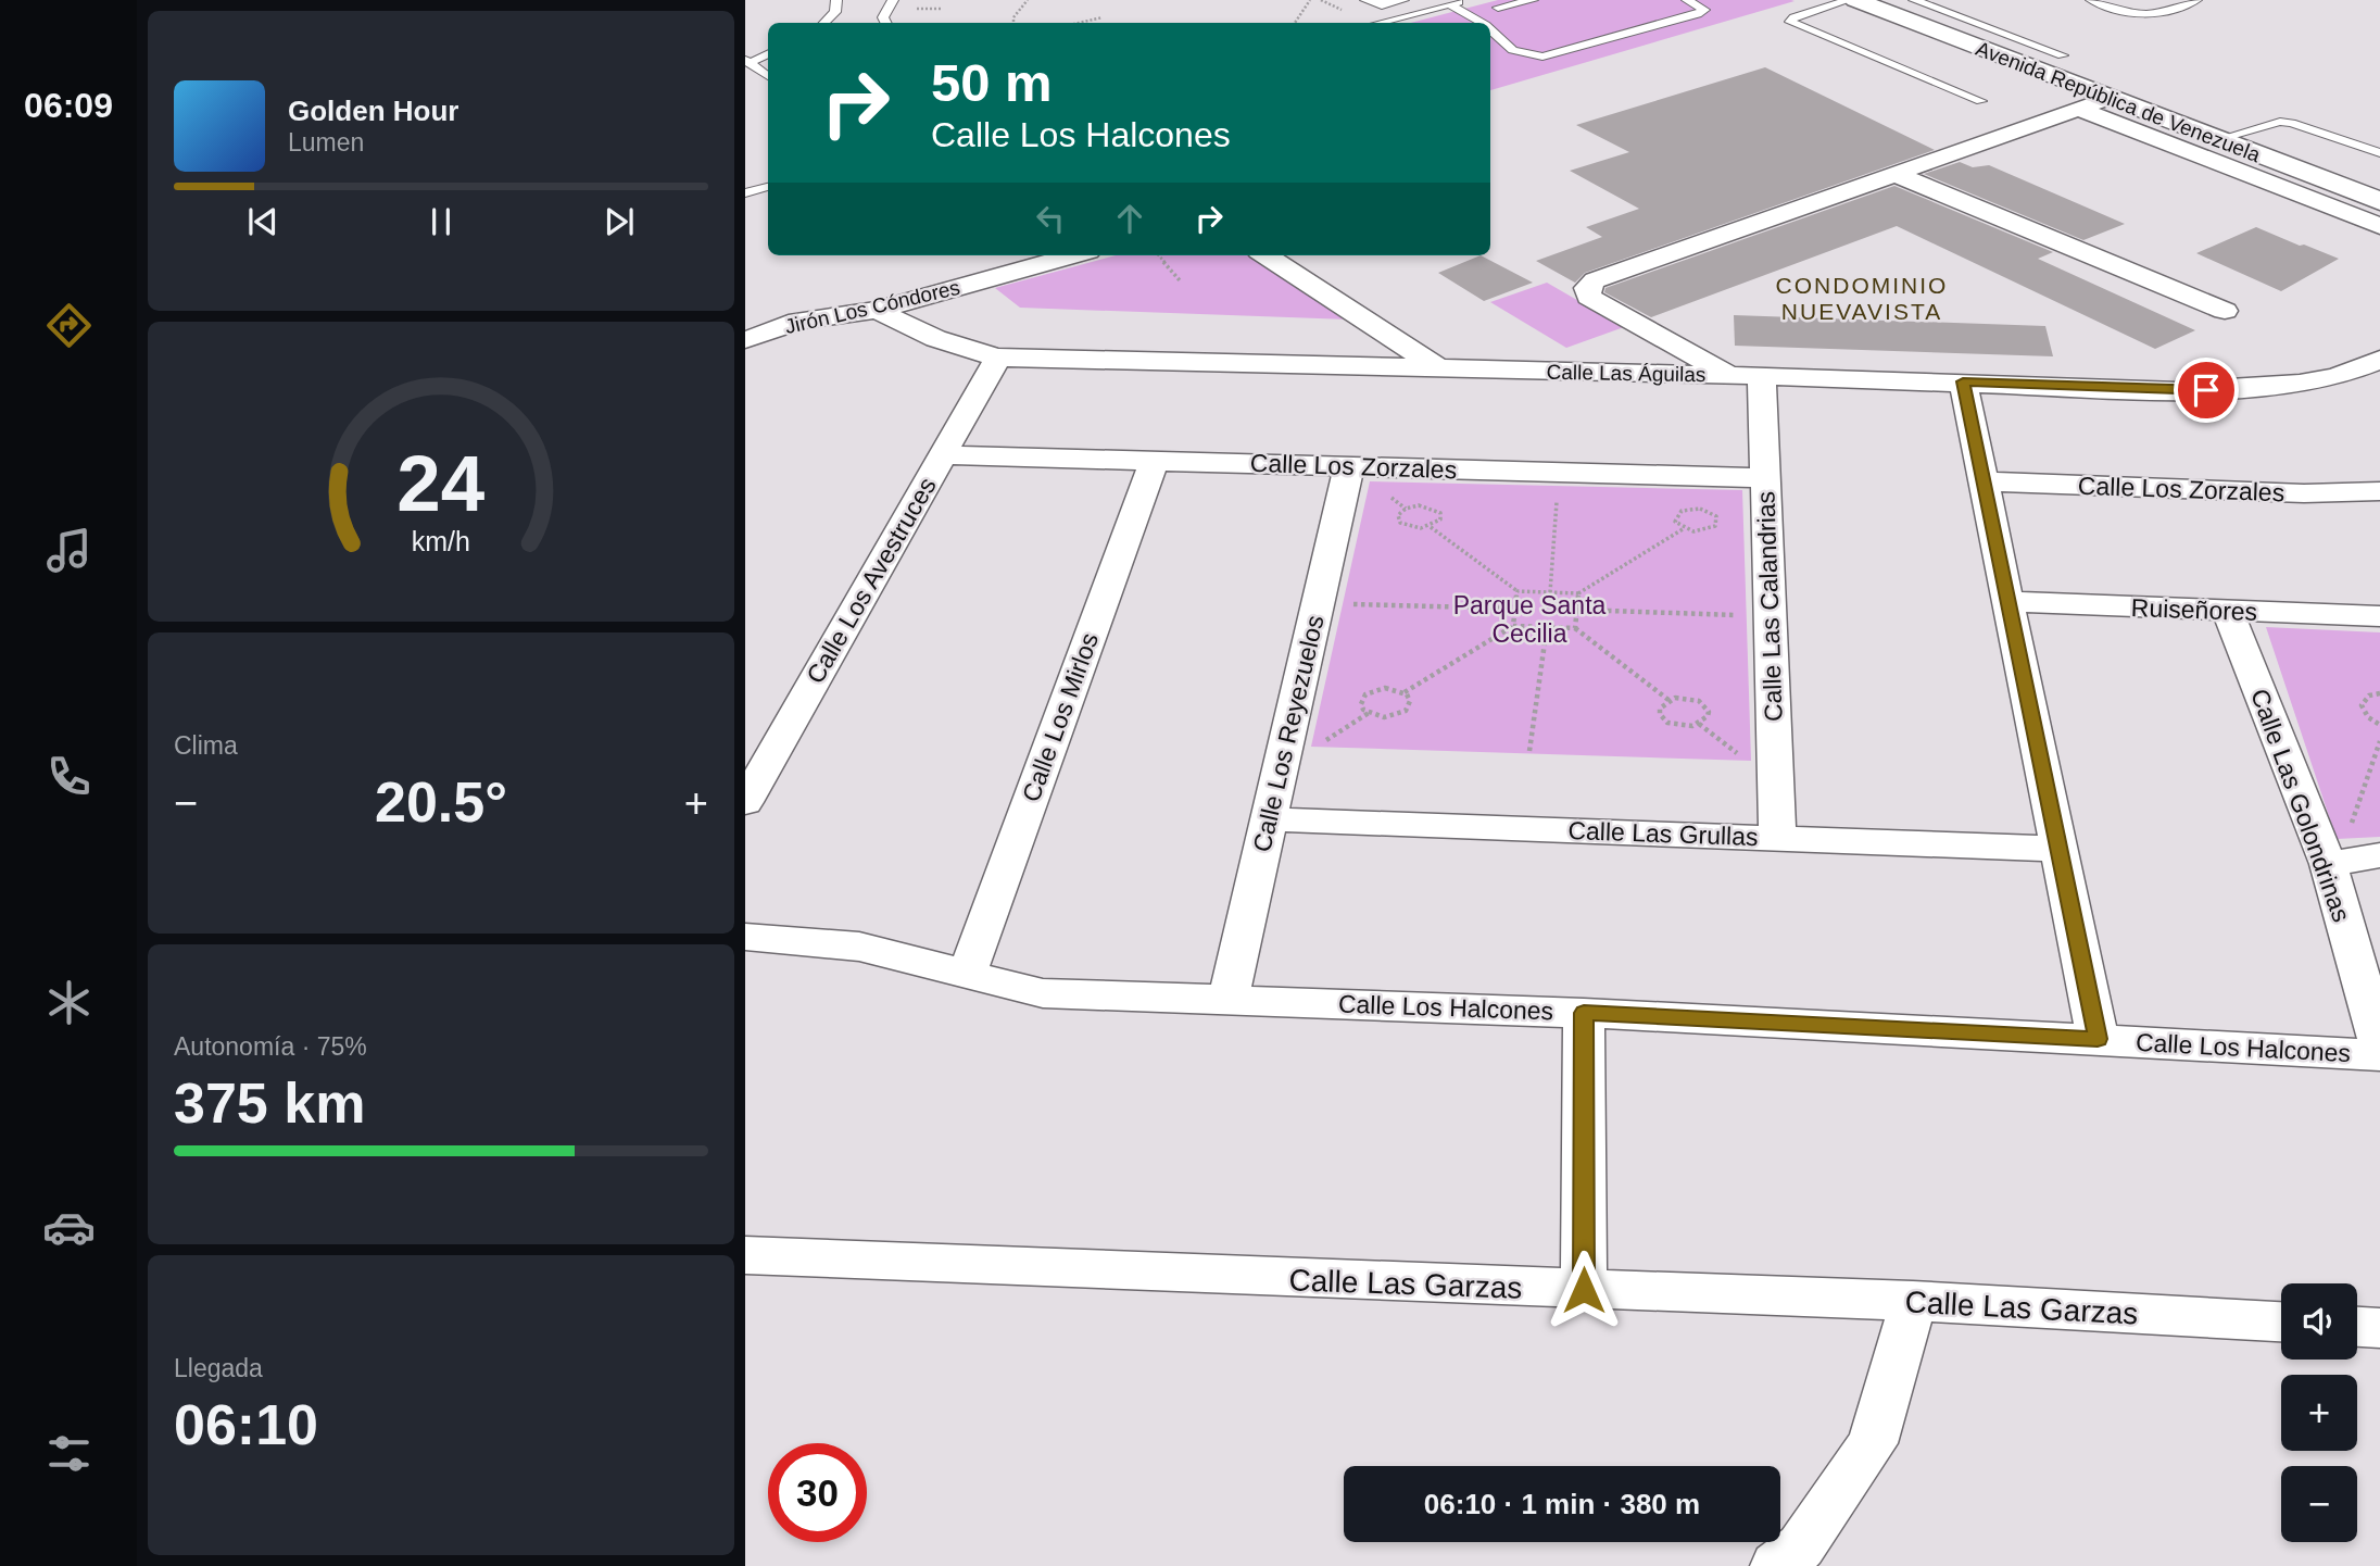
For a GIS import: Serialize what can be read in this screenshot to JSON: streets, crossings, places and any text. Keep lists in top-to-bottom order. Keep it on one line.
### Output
{"streets":{"main road":["Avenida República de Venezuela"],"street":["Jirón Los Cóndores","Calle Las Águilas","Calle Los Zorzales","Calle Los Avestruces","Calle Las Calandrias","Ruiseñores","Calle Los Mirlos","Calle Los Reyezuelos","Calle Las Golondrinas","Calle Las Grullas","Calle Los Halcones","Calle Las Garzas"]},"crossings":[["Jirón Los Cóndores","Calle Las Águilas"],["Calle Las Águilas","Calle Los Avestruces"],["Calle Las Águilas","Calle Las Calandrias"],["Calle Los Zorzales","Calle Los Avestruces"],["Calle Los Zorzales","Calle Las Calandrias"],["Calle Los Zorzales","Calle Los Mirlos"],["Calle Los Zorzales","Calle Los Reyezuelos"],["Calle Las Calandrias","Calle Las Grullas"],["Ruiseñores","Calle Las Golondrinas"],["Calle Los Mirlos","Calle Los Halcones"],["Calle Los Reyezuelos","Calle Las Grullas"],["Calle Los Reyezuelos","Calle Los Halcones"]],"districts":["CONDOMINIO NUEVAVISTA"],"parks":["Parque Santa Cecilia"],"page":{"tabs":"06:09","turn":["50 m","Calle Los Halcones"],"song":["Golden Hour","Lumen"],"tile":["Clima",["Autonomía · 75%","375 km"],["Llegada","06:10"]],"heat":["−","20.5°","+"],"map_buttons":["+","−"],"limit":"30","trip":"06:10 · 1 min · 380 m","gauge":["24","km/h"]}}
